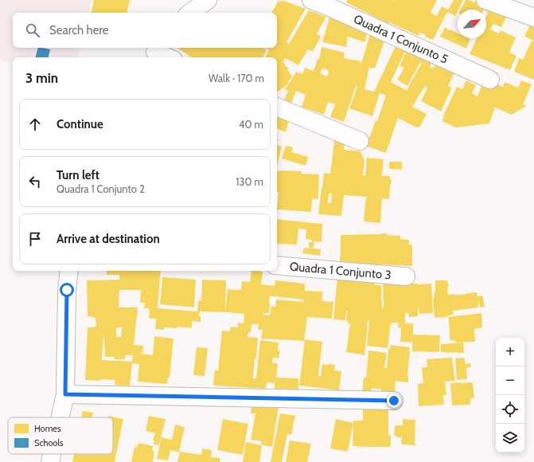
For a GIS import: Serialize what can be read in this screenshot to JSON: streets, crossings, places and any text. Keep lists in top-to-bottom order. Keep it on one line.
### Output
{"streets":{"street":["Quadra 1 Conjunto 5","Quadra 1 Conjunto 3"]},"legend":["Homes","Schools"],"north":"top right","page":{"search":"Search here","heading":["3 min","Walk · 170 m"],"list":[["Continue","40 m"],["Turn left","Quadra 1 Conjunto 2","130 m"],"Arrive at destination"],"map_buttons":["+","−"]}}
